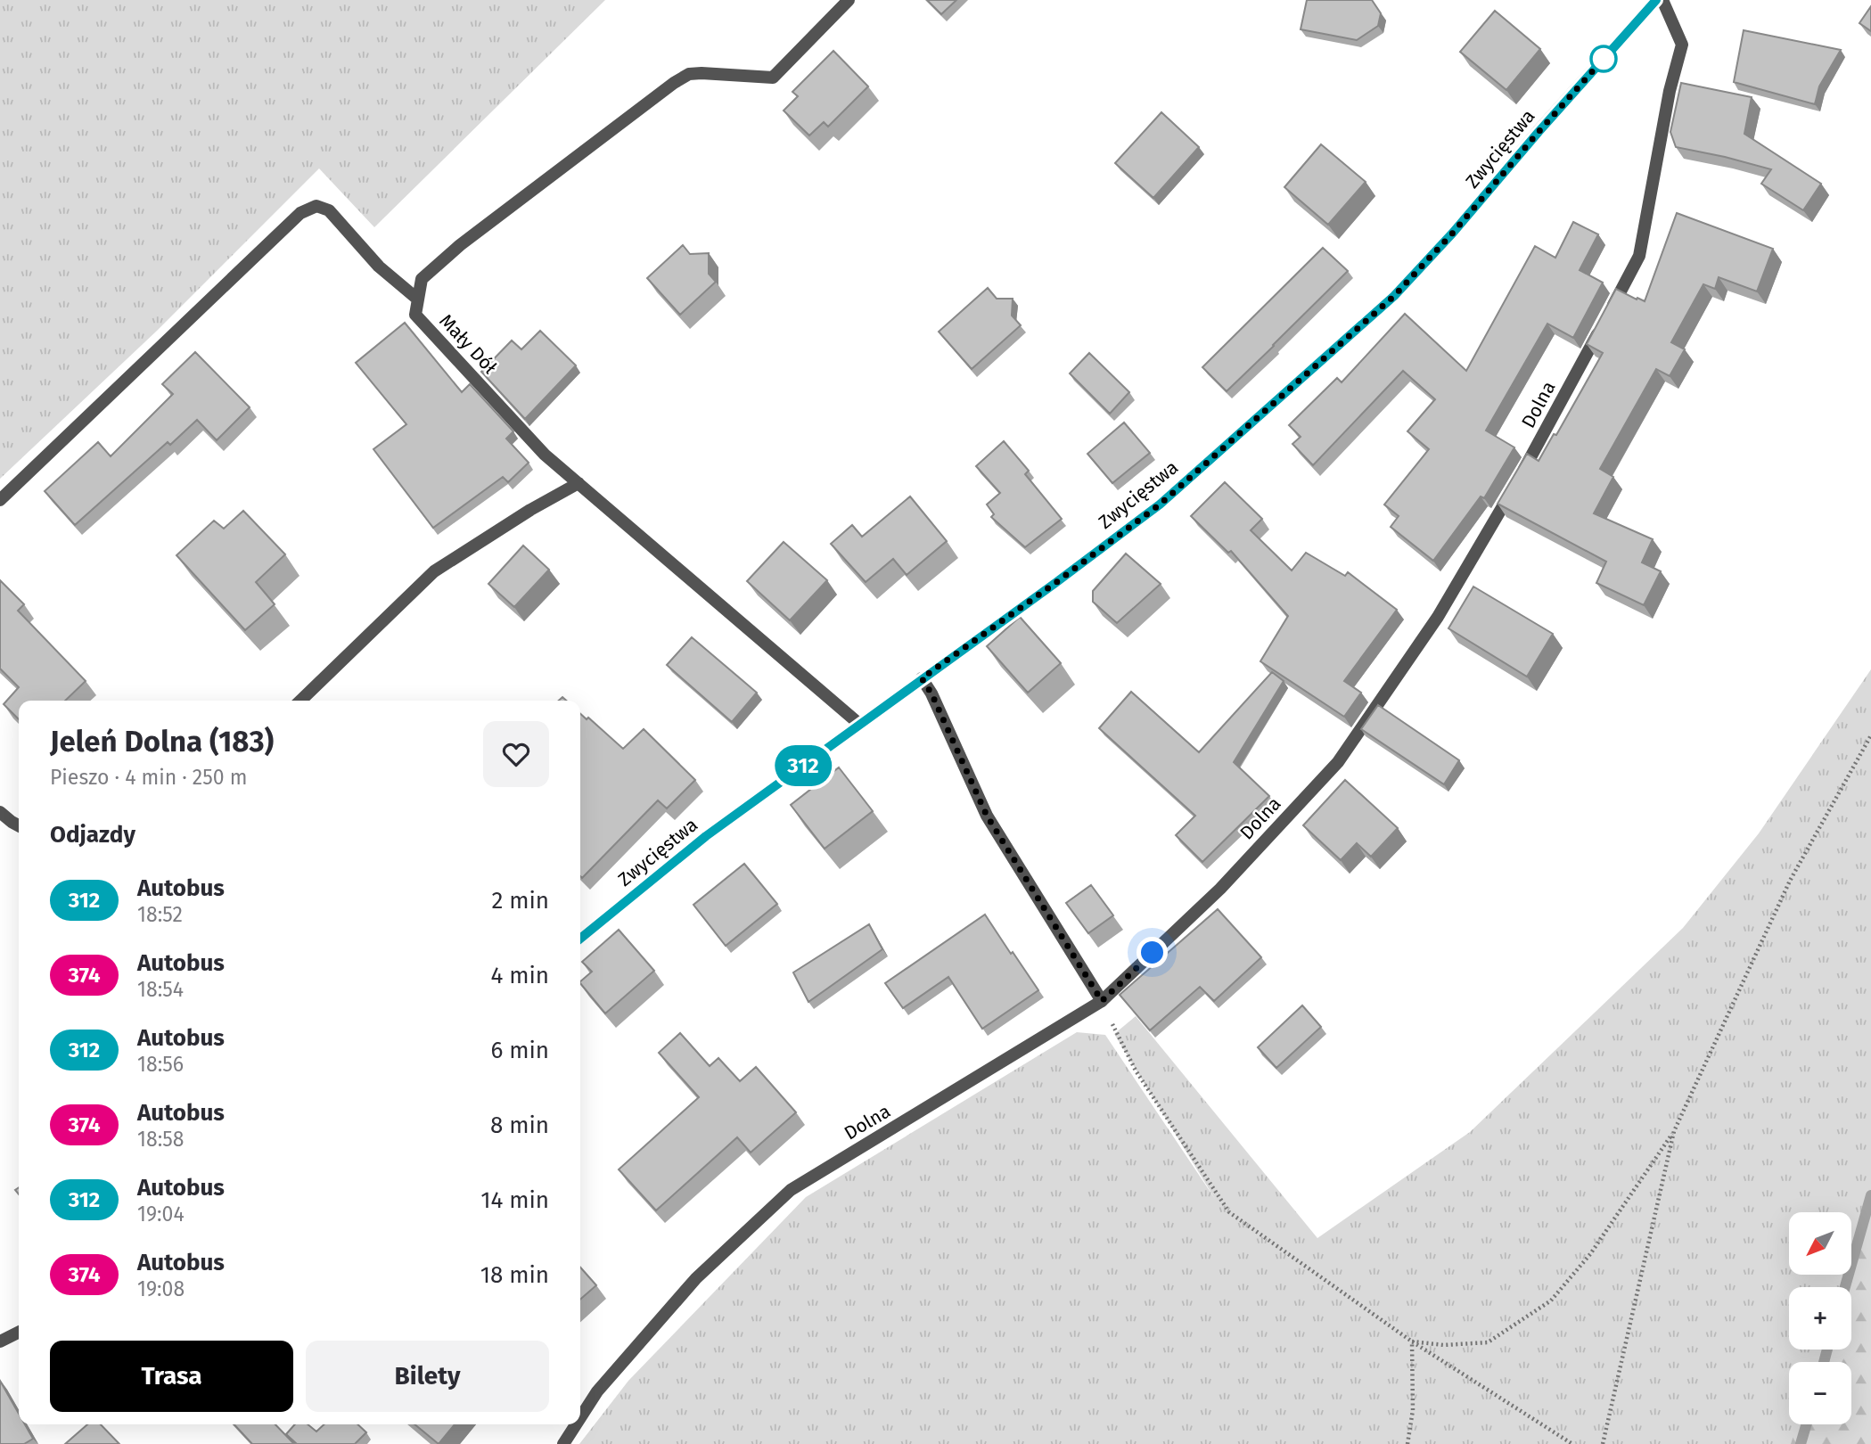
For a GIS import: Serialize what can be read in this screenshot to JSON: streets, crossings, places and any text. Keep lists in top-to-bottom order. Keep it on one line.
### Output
{"streets":{"street":["Zwycięstwa","Mały Dół","Dolna"]},"crossings":[["Zwycięstwa","Mały Dół"]],"lines":["bus line 312"],"north":"bottom left","page":{"on_map":"312","heading":[["Jeleń Dolna (183)","Pieszo · 4 min · 250 m"],"Odjazdy"],"list":[{"mark":"312","name":"Autobus","note":"18:52","value":"2 min"},{"mark":"374","name":"Autobus","note":"18:54","value":"4 min"},{"mark":"312","name":"Autobus","note":"18:56","value":"6 min"},{"mark":"374","name":"Autobus","note":"18:58","value":"8 min"},{"mark":"312","name":"Autobus","note":"19:04","value":"14 min"},{"mark":"374","name":"Autobus","note":"19:08","value":"18 min"}],"map_buttons":["+","−"],"buttons":["Trasa","Bilety"]}}
